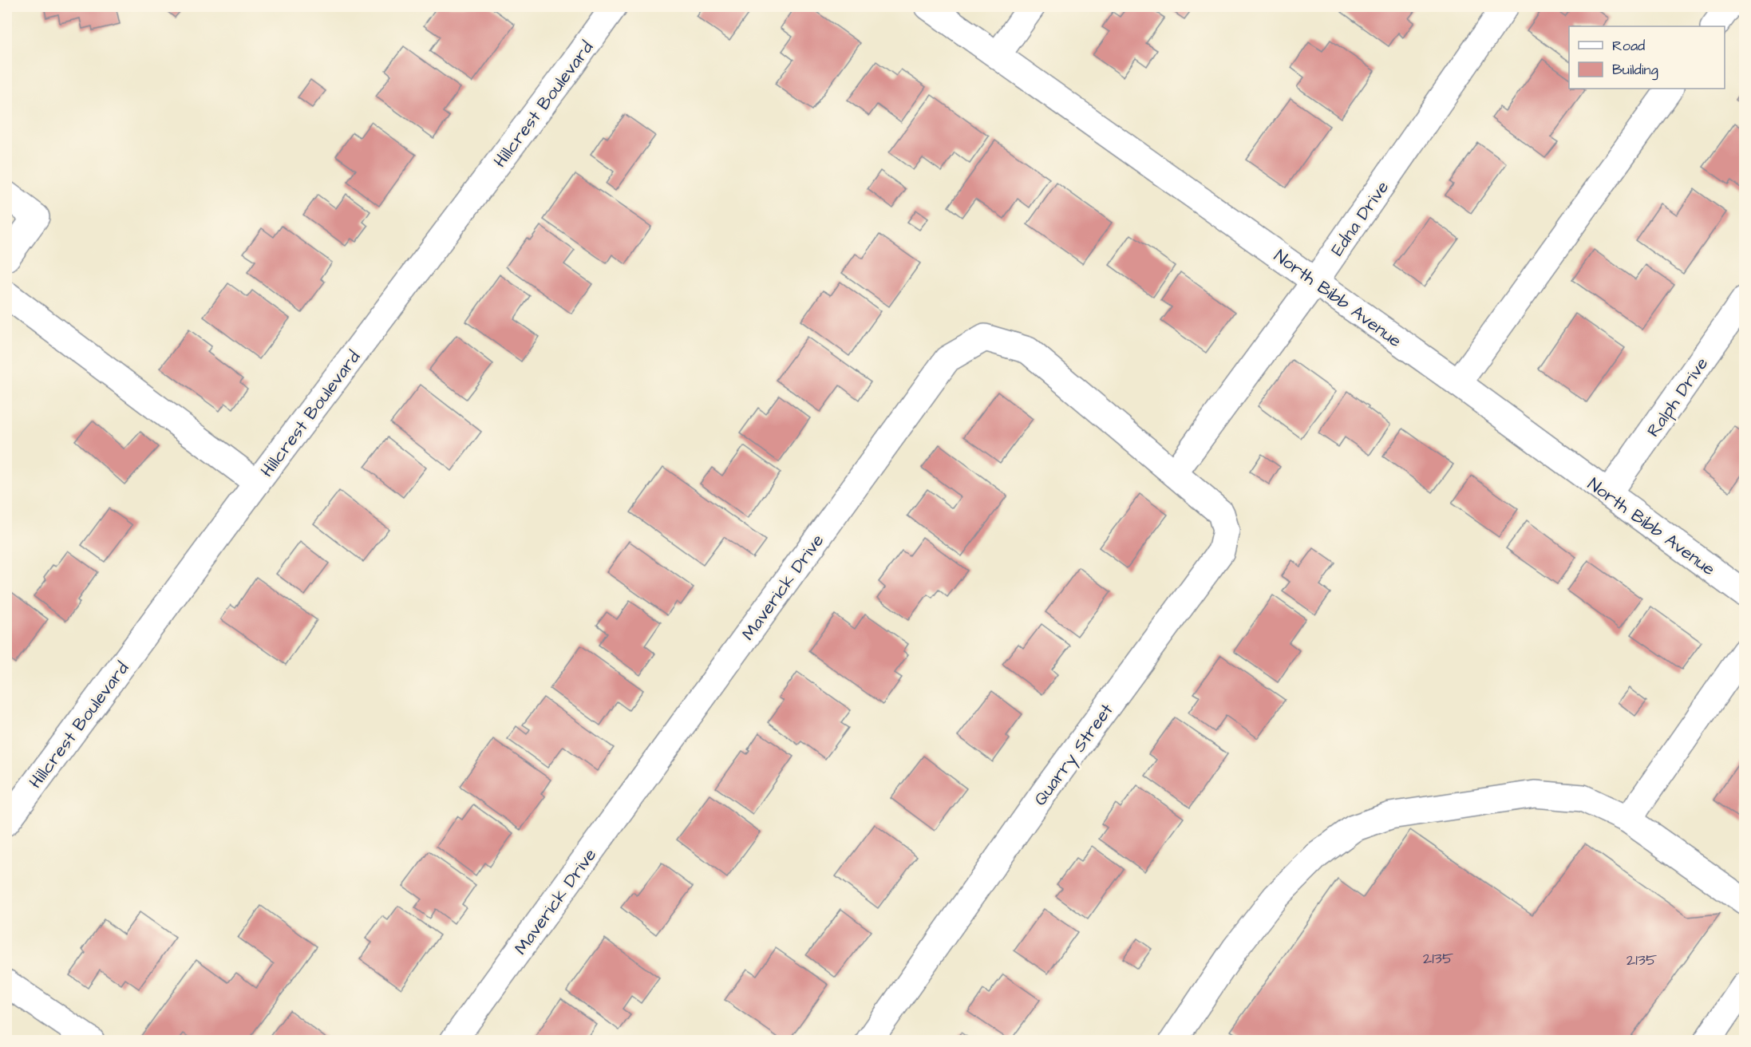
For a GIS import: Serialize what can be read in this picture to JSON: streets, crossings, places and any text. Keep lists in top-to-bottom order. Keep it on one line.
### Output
{"streets":{"street":["Hillcrest Boulevard","Edna Drive","North Bibb Avenue","Ralph Drive","Maverick Drive","Quarry Street"]},"crossings":[["Edna Drive","North Bibb Avenue"],["Edna Drive","Maverick Drive"],["Edna Drive","Quarry Street"],["North Bibb Avenue","Ralph Drive"],["Maverick Drive","Quarry Street"]],"house_numbers":["2135","2135"],"legend":["Road","Building"]}
